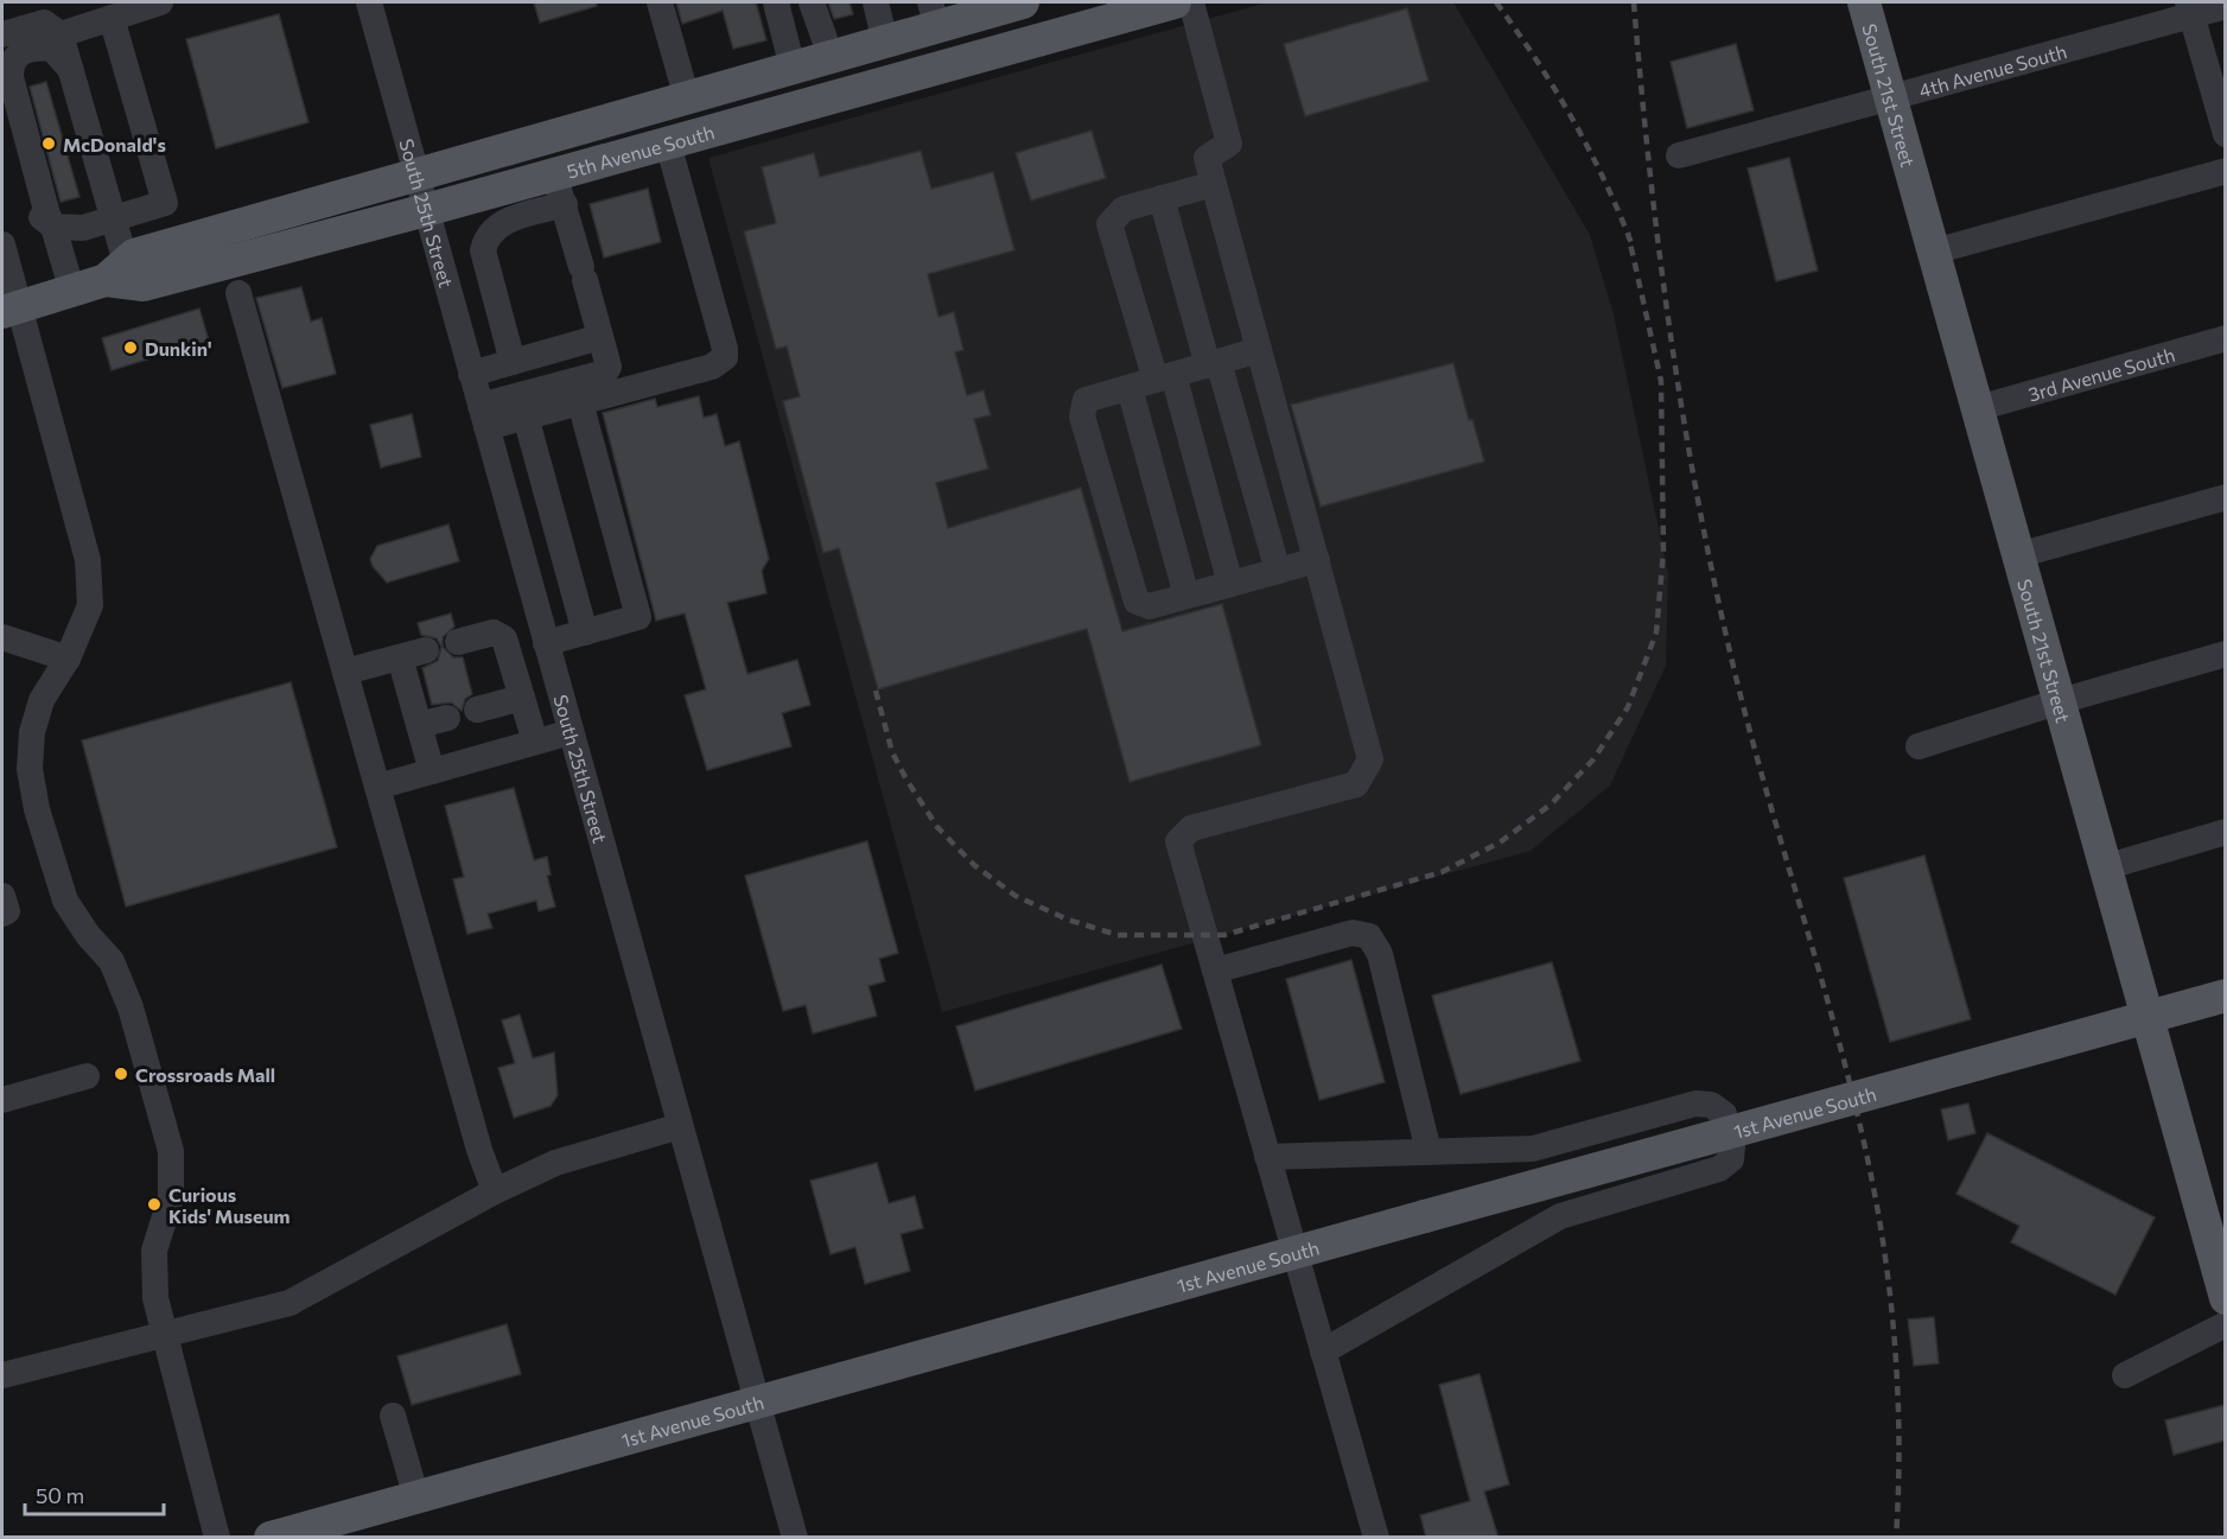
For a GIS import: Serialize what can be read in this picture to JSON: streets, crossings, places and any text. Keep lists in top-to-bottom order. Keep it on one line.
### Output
{"streets":{"main road":["South 21st Street","5th Avenue South","1st Avenue South"],"street":["4th Avenue South","South 25th Street","3rd Avenue South"]},"crossings":[["4th Avenue South","South 21st Street"],["South 21st Street","3rd Avenue South"],["5th Avenue South","South 25th Street"],["South 25th Street","1st Avenue South"]],"places":["McDonald's","Dunkin'","Crossroads Mall","Curious Kids' Museum"],"scale_bar":"50 m"}
